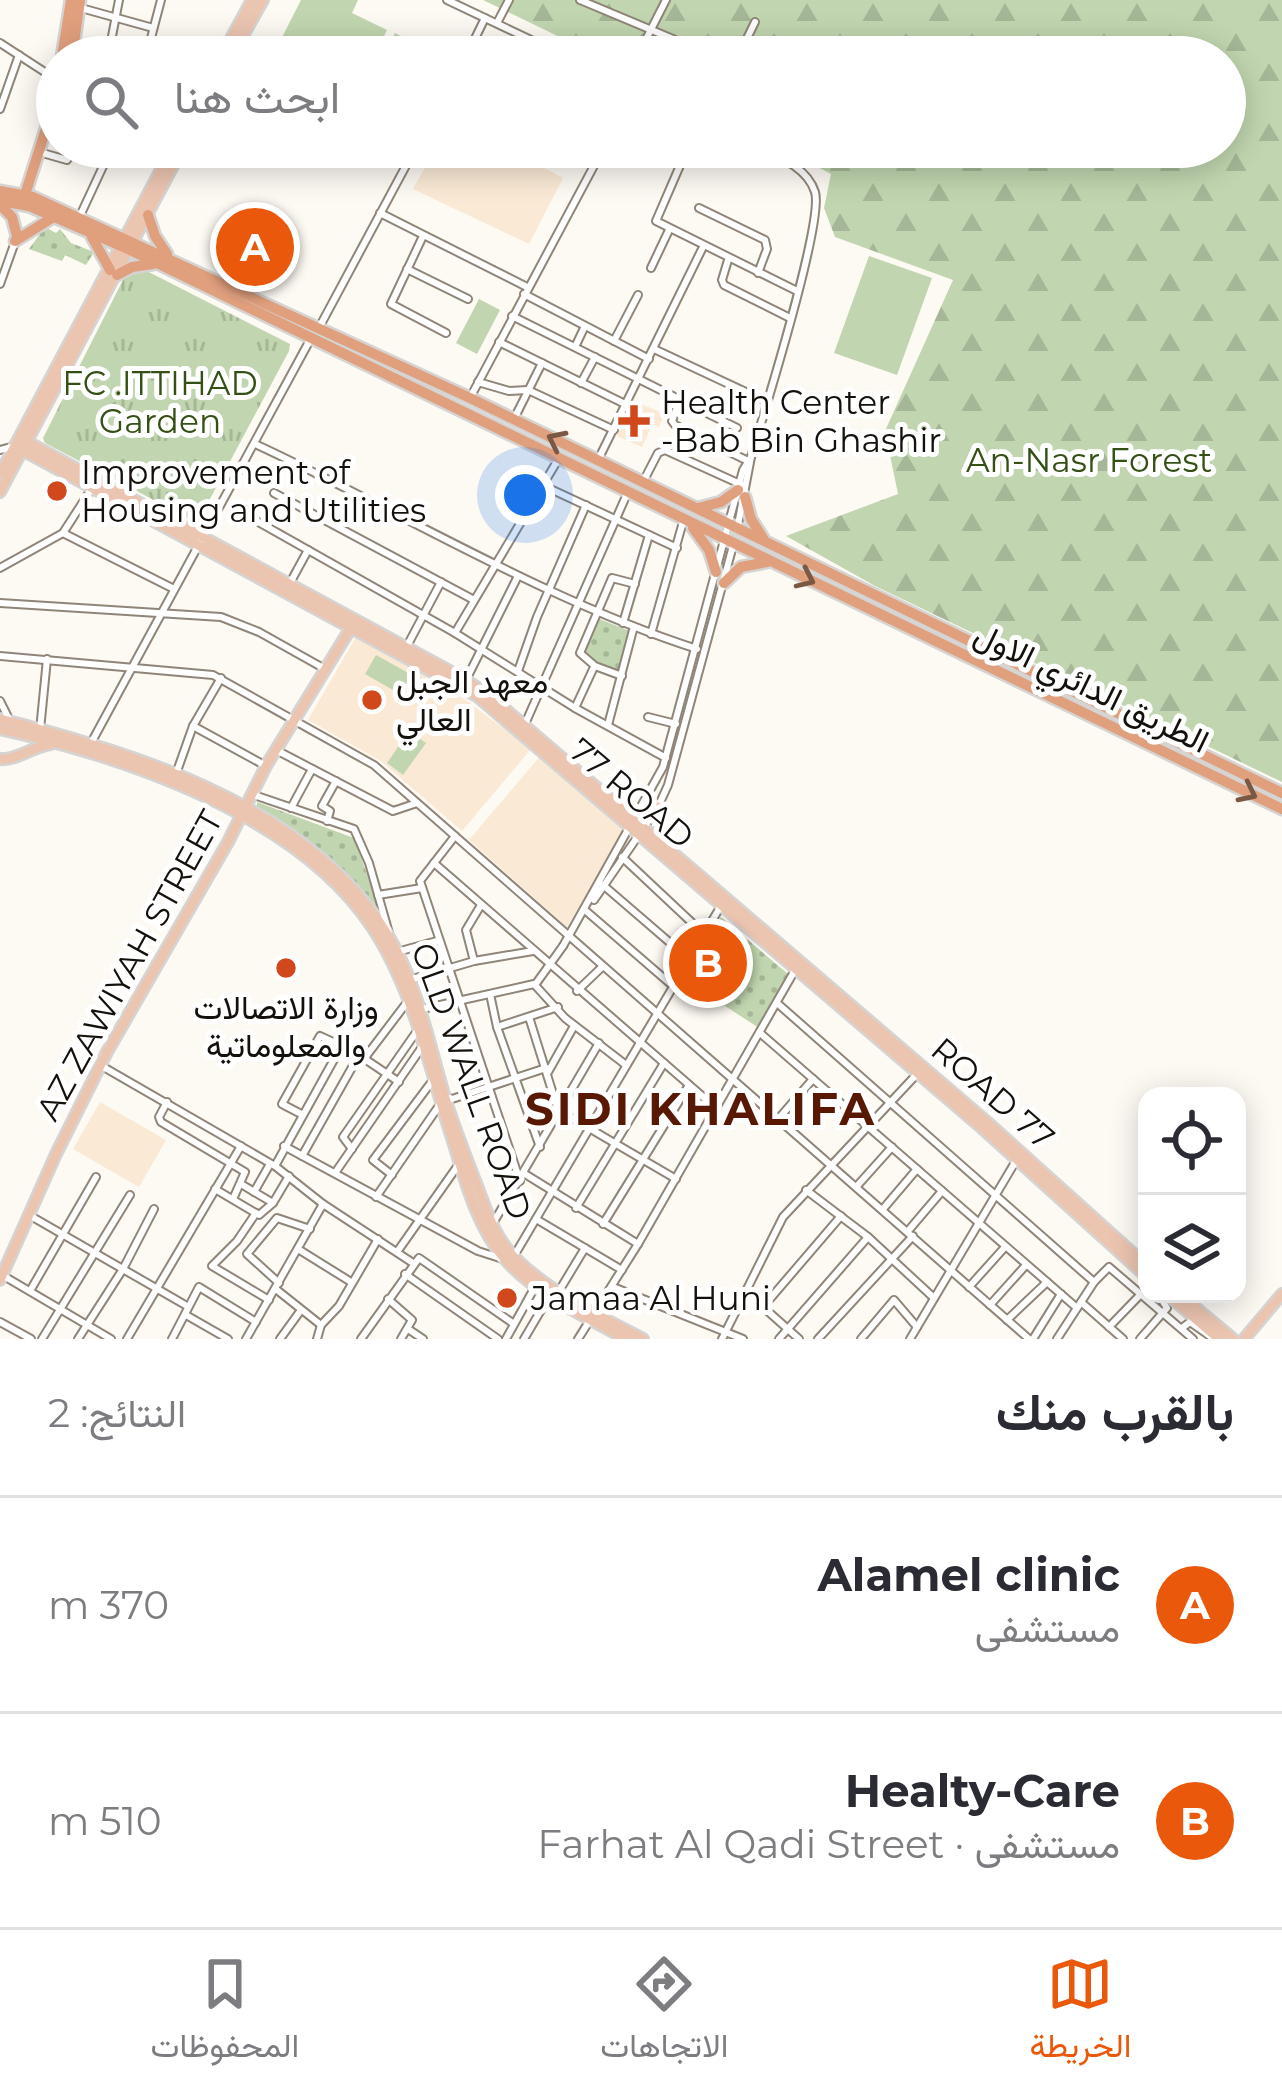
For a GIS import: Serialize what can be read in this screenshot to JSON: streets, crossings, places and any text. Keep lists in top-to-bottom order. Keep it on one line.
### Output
{"streets":{"highway":["الطريق الدائري الاول"],"main road":["77 ROAD","AZ ZAWIYAH STREET","OLD WALL ROAD","ROAD 77"]},"crossings":[["77 ROAD","AZ ZAWIYAH STREET"],["77 ROAD","ROAD 77"],["AZ ZAWIYAH STREET","OLD WALL ROAD"]],"districts":["SIDI KHALIFA"],"parks":["FC .ITTIHAD Garden","An-Nasr Forest"],"places":{"health":["Health Center -Bab Bin Ghashir"],"other":["Improvement of Housing and Utilities","معهد الجبل العالي","وزارة الاتصالات والمعلوماتية","Jamaa Al Huni"]},"page":{"search":"ابحث هنا","pins":["A","B"],"heading":["بالقرب منك","النتائج: 2"],"list":[{"mark":"A","name":"Alamel clinic","note":"مستشفى","value":"370 m"},{"mark":"B","name":"Healty-Care","note":"مستشفى · Farhat Al Qadi Street","value":"510 m"}],"nav":["الخريطة","الاتجاهات","المحفوظات"]}}
